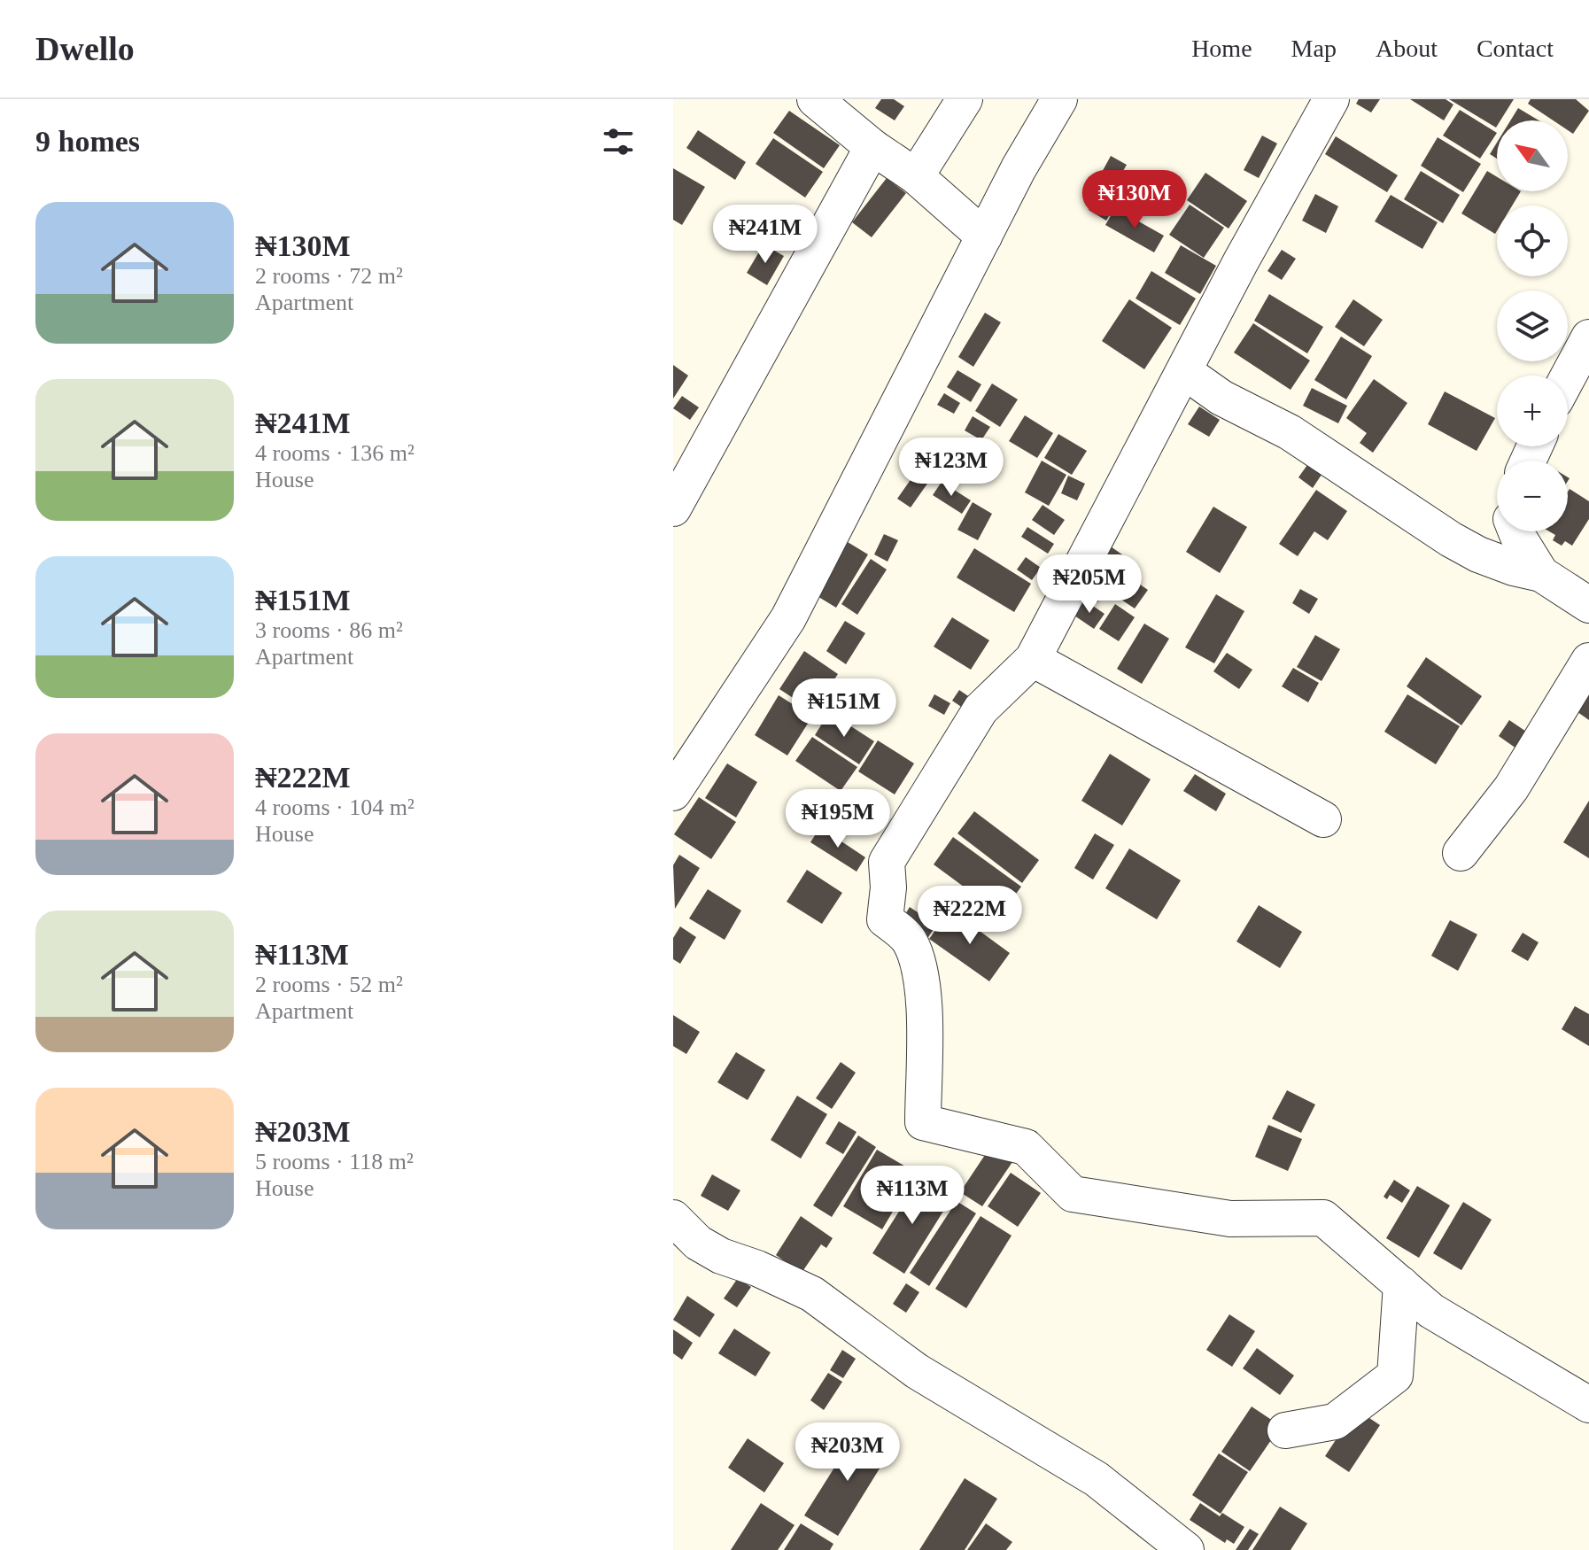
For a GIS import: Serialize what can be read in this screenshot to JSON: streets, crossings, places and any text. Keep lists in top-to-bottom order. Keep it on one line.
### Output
{"north":"top left","page":{"header":"Dwello","nav":["Home","Map","About","Contact"],"heading":"9 homes","map_buttons":["+","−"],"price":["₦130M","₦241M","₦123M","₦205M","₦151M","₦195M","₦222M","₦113M","₦203M"],"list":[{"name":"₦130M","note":"2 rooms · 72 m² · Apartment"},{"name":"₦241M","note":"4 rooms · 136 m² · House"},{"name":"₦151M","note":"3 rooms · 86 m² · Apartment"},{"name":"₦222M","note":"4 rooms · 104 m² · House"},{"name":"₦113M","note":"2 rooms · 52 m² · Apartment"},{"name":"₦203M","note":"5 rooms · 118 m² · House"}]}}
